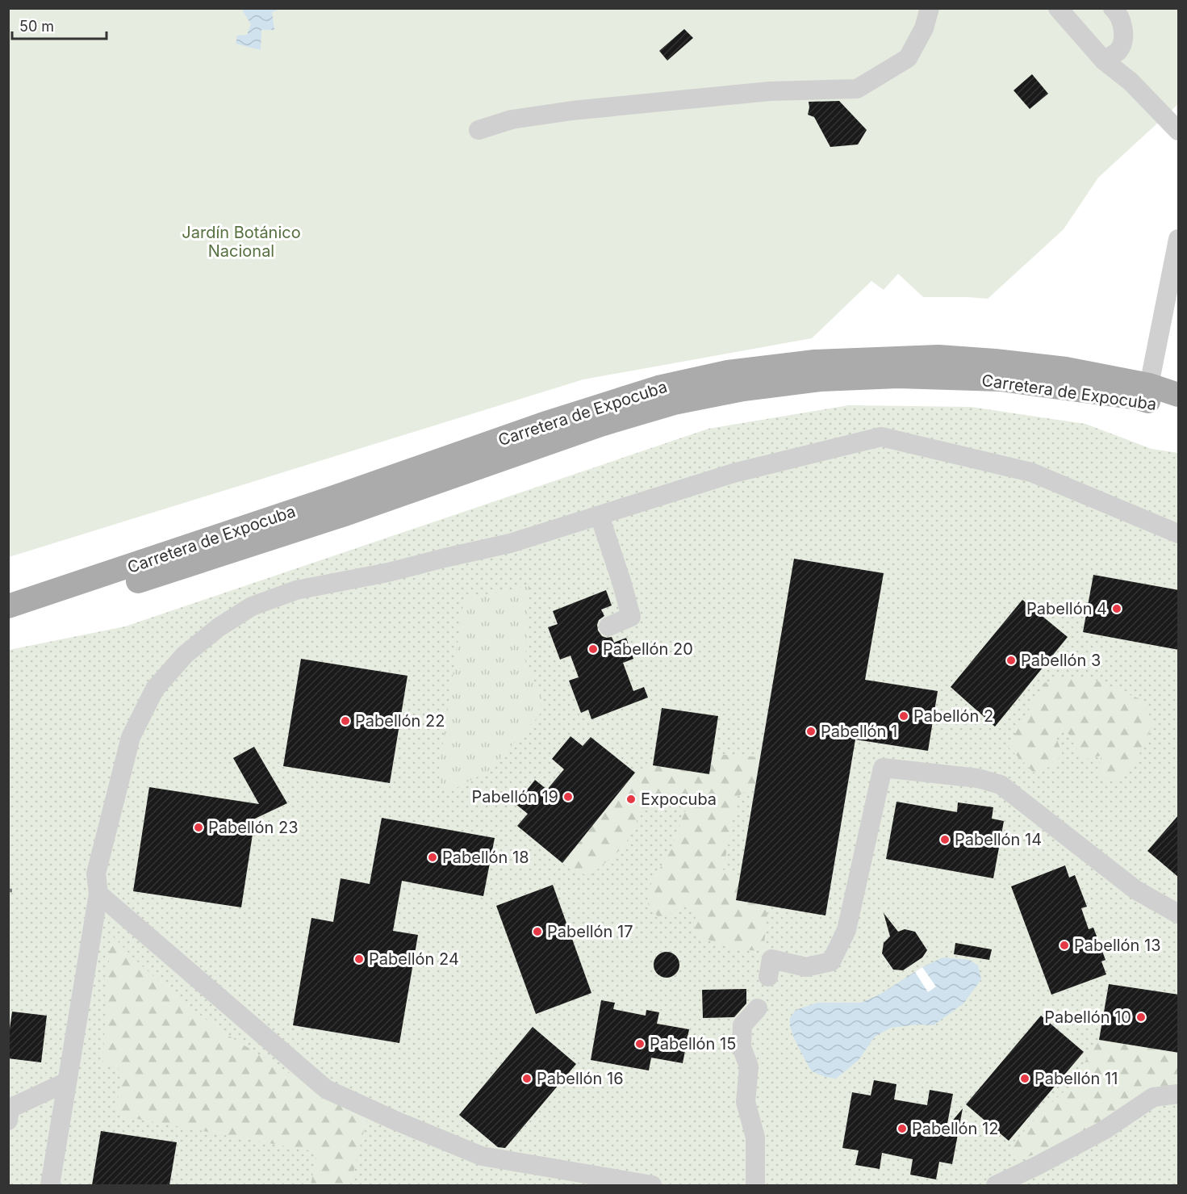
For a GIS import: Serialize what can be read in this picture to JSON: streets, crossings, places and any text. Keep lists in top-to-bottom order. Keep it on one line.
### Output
{"streets":{"main road":["Carretera de Expocuba"]},"parks":["Jardín Botánico Nacional"],"places":["Pabellón 4","Pabellón 20","Pabellón 3","Pabellón 2","Pabellón 22","Pabellón 1","Pabellón 19","Expocuba","Pabellón 23","Pabellón 14","Pabellón 18","Pabellón 17","Pabellón 13","Pabellón 24","Pabellón 10","Pabellón 15","Pabellón 16","Pabellón 11","Pabellón 12"],"scale_bar":"50 m"}
